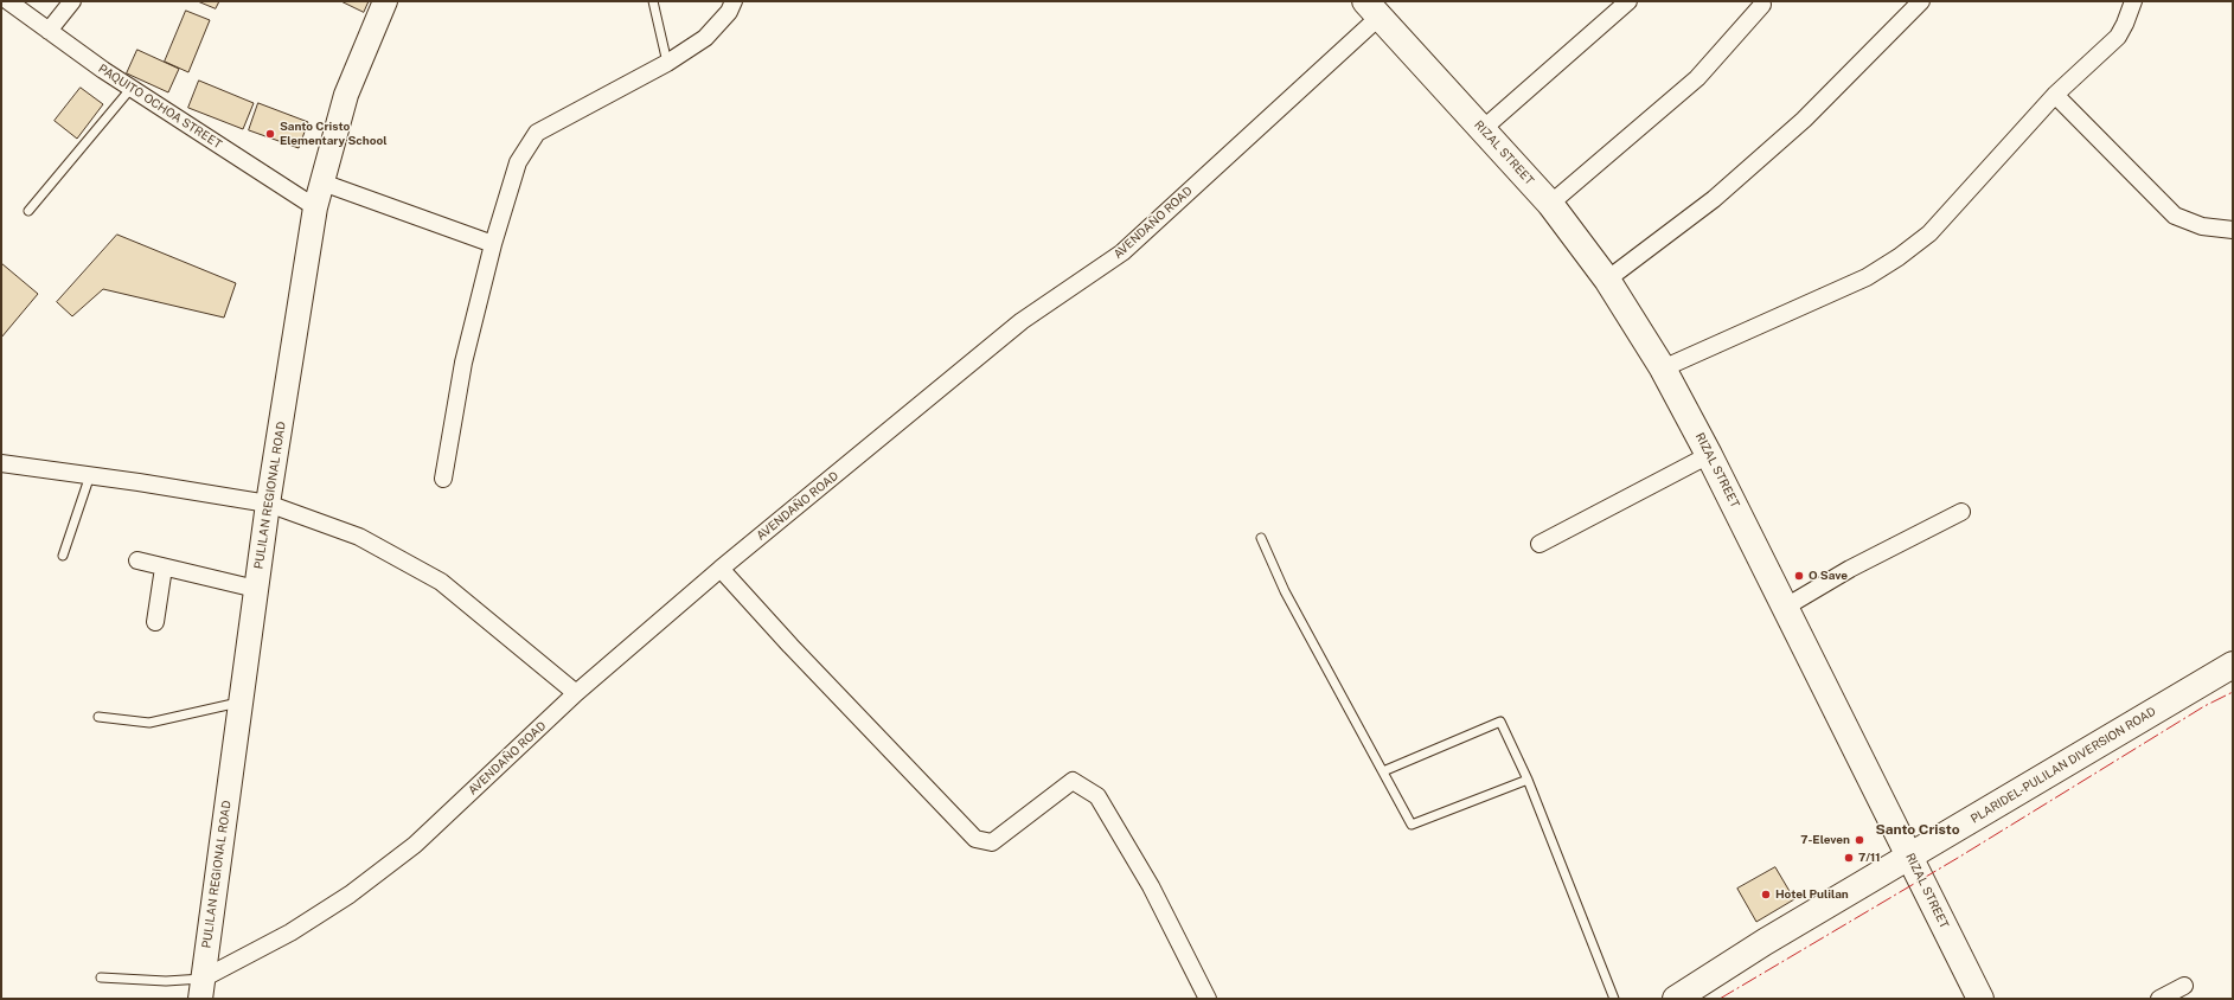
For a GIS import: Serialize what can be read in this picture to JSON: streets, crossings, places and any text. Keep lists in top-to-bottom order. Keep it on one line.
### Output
{"streets":{"main road":["RIZAL STREET","PULILAN REGIONAL ROAD","PLARIDEL-PULILAN DIVERSION ROAD"],"street":["PAQUITO OCHOA STREET","AVENDAÑO ROAD"]},"crossings":[["PAQUITO OCHOA STREET","PULILAN REGIONAL ROAD"],["RIZAL STREET","AVENDAÑO ROAD"],["RIZAL STREET","PLARIDEL-PULILAN DIVERSION ROAD"],["AVENDAÑO ROAD","PULILAN REGIONAL ROAD"]],"districts":["Santo Cristo"],"places":["Santo Cristo Elementary School","O Save","7-Eleven","7/11","Hotel Pulilan"]}
